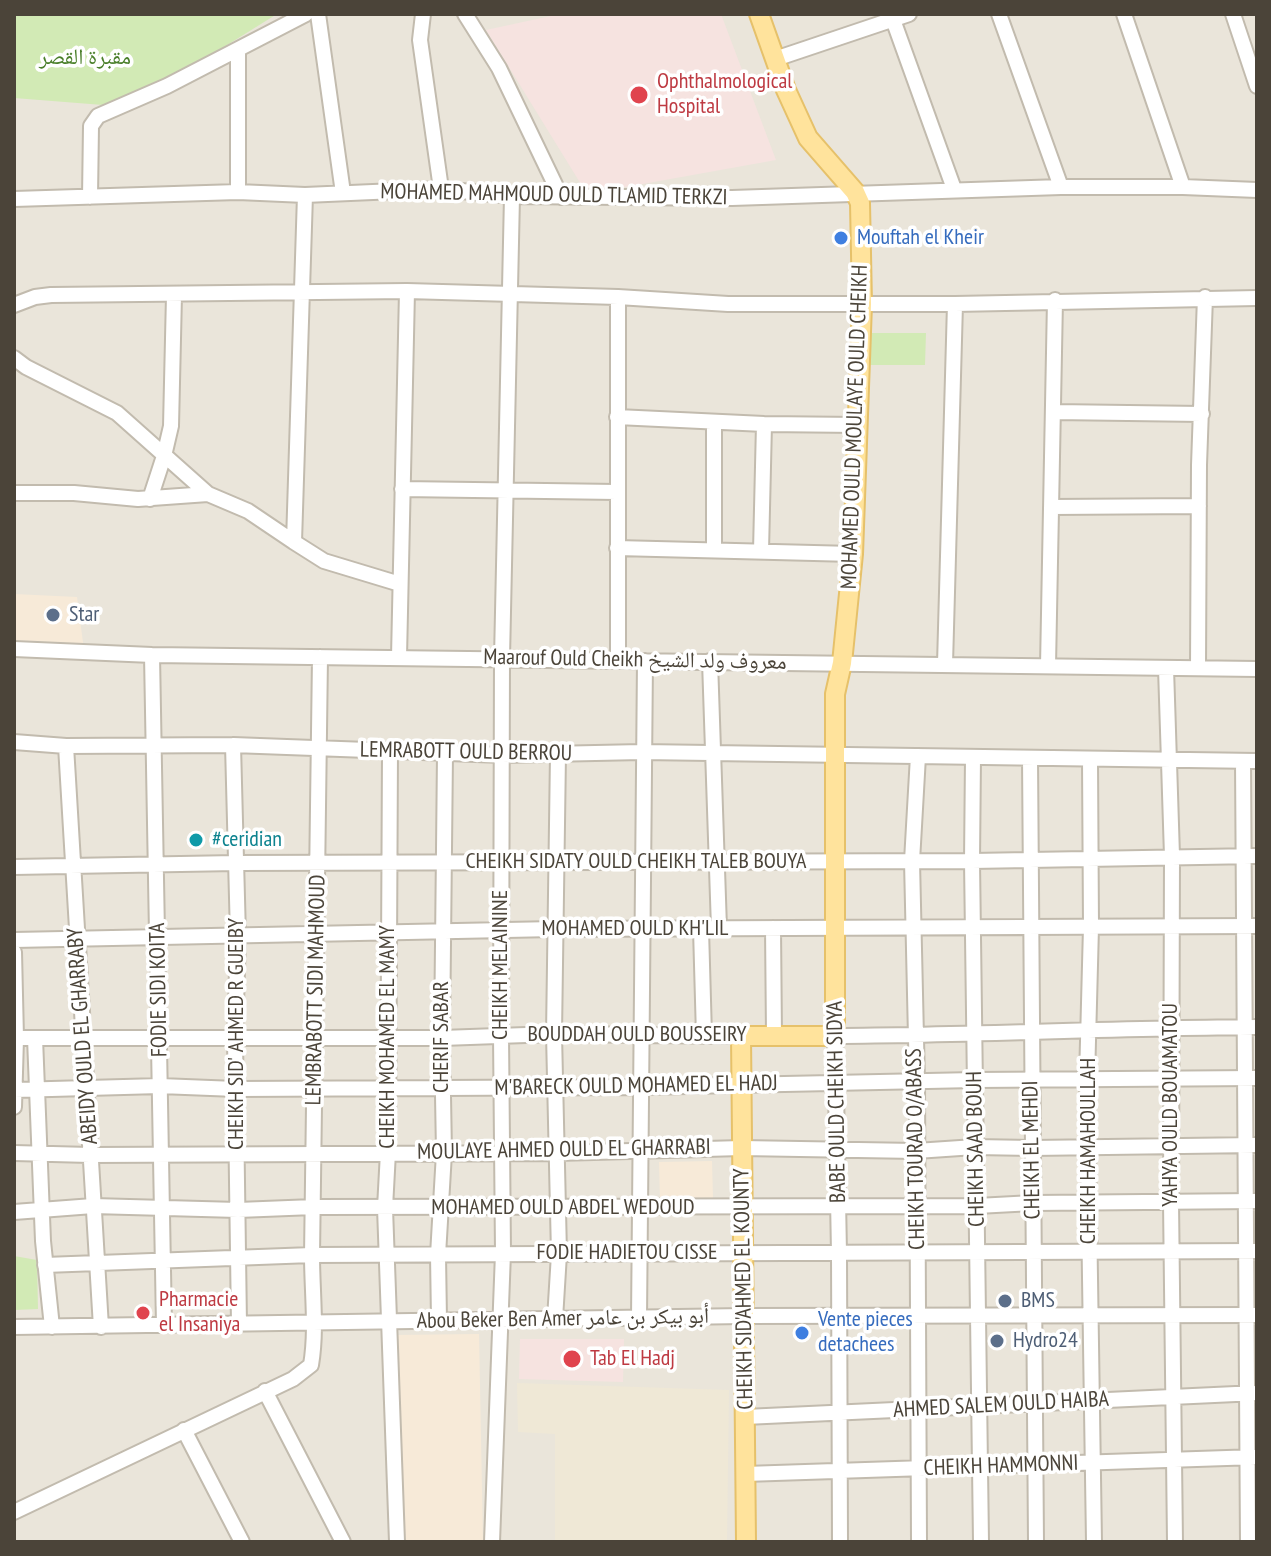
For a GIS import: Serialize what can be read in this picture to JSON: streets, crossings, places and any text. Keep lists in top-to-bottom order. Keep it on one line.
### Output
{"streets":{"main road":["MOHAMED OULD MOULAYE OULD CHEIKH","BOUDDAH OULD BOUSSEIRY","BABE OULD CHEIKH SIDYA","CHEIKH SID'AHMED EL KOUNTY"],"street":["MOHAMED MAHMOUD OULD TLAMID TERKZI","Maarouf Ould Cheikh معروف ولد الشيخ","LEMRABOTT OULD BERROU","CHEIKH SIDATY OULD CHEIKH TALEB BOUYA","MOHAMED OULD KH'LIL","CHEIKH MELAININE","FODIE SIDI KOITA","LEMBRABOTT SIDI MAHMOUD","CHEIKH SID' AHMED R GUEIBY","ABEIDY OULD EL GHARRABY","CHEIKH MOHAMED EL MAMY","CHERIF SABAR","M'BARECK OULD MOHAMED EL HADJ","YAHYA OULD BOUAMATOU","CHEIKH TOURAD O/ABASS","CHEIKH SAAD BOUH","MOULAYE AHMED OULD EL GHARRABI","CHEIKH EL MEHDI","CHEIKH HAMAHOULLAH","MOHAMED OULD ABDEL WEDOUD","FODIE HADIETOU CISSE","Abou Beker Ben Amer أبو بيكر بن عامر","AHMED SALEM OULD HAIBA","CHEIKH HAMMONNI"]},"crossings":[["MOHAMED MAHMOUD OULD TLAMID TERKZI","MOHAMED OULD MOULAYE OULD CHEIKH"],["MOHAMED MAHMOUD OULD TLAMID TERKZI","CHEIKH MELAININE"],["MOHAMED OULD MOULAYE OULD CHEIKH","Maarouf Ould Cheikh معروف ولد الشيخ"],["MOHAMED OULD MOULAYE OULD CHEIKH","BABE OULD CHEIKH SIDYA"],["Maarouf Ould Cheikh معروف ولد الشيخ","CHEIKH MELAININE"],["Maarouf Ould Cheikh معروف ولد الشيخ","FODIE SIDI KOITA"],["Maarouf Ould Cheikh معروف ولد الشيخ","LEMBRABOTT SIDI MAHMOUD"],["Maarouf Ould Cheikh معروف ولد الشيخ","BABE OULD CHEIKH SIDYA"],["Maarouf Ould Cheikh معروف ولد الشيخ","YAHYA OULD BOUAMATOU"],["LEMRABOTT OULD BERROU","CHEIKH MELAININE"],["LEMRABOTT OULD BERROU","FODIE SIDI KOITA"],["LEMRABOTT OULD BERROU","LEMBRABOTT SIDI MAHMOUD"],["LEMRABOTT OULD BERROU","CHEIKH SID' AHMED R GUEIBY"],["LEMRABOTT OULD BERROU","ABEIDY OULD EL GHARRABY"],["LEMRABOTT OULD BERROU","CHEIKH MOHAMED EL MAMY"],["LEMRABOTT OULD BERROU","CHERIF SABAR"],["LEMRABOTT OULD BERROU","BABE OULD CHEIKH SIDYA"],["LEMRABOTT OULD BERROU","YAHYA OULD BOUAMATOU"],["LEMRABOTT OULD BERROU","CHEIKH TOURAD O/ABASS"],["LEMRABOTT OULD BERROU","CHEIKH SAAD BOUH"],["LEMRABOTT OULD BERROU","CHEIKH EL MEHDI"],["LEMRABOTT OULD BERROU","CHEIKH HAMAHOULLAH"],["CHEIKH SIDATY OULD CHEIKH TALEB BOUYA","CHEIKH MELAININE"],["CHEIKH SIDATY OULD CHEIKH TALEB BOUYA","FODIE SIDI KOITA"],["CHEIKH SIDATY OULD CHEIKH TALEB BOUYA","LEMBRABOTT SIDI MAHMOUD"],["CHEIKH SIDATY OULD CHEIKH TALEB BOUYA","CHEIKH SID' AHMED R GUEIBY"],["CHEIKH SIDATY OULD CHEIKH TALEB BOUYA","ABEIDY OULD EL GHARRABY"],["CHEIKH SIDATY OULD CHEIKH TALEB BOUYA","CHEIKH MOHAMED EL MAMY"],["CHEIKH SIDATY OULD CHEIKH TALEB BOUYA","CHERIF SABAR"],["CHEIKH SIDATY OULD CHEIKH TALEB BOUYA","BABE OULD CHEIKH SIDYA"],["CHEIKH SIDATY OULD CHEIKH TALEB BOUYA","YAHYA OULD BOUAMATOU"],["CHEIKH SIDATY OULD CHEIKH TALEB BOUYA","CHEIKH TOURAD O/ABASS"],["CHEIKH SIDATY OULD CHEIKH TALEB BOUYA","CHEIKH SAAD BOUH"],["CHEIKH SIDATY OULD CHEIKH TALEB BOUYA","CHEIKH EL MEHDI"],["CHEIKH SIDATY OULD CHEIKH TALEB BOUYA","CHEIKH HAMAHOULLAH"],["MOHAMED OULD KH'LIL","CHEIKH MELAININE"],["MOHAMED OULD KH'LIL","FODIE SIDI KOITA"],["MOHAMED OULD KH'LIL","LEMBRABOTT SIDI MAHMOUD"],["MOHAMED OULD KH'LIL","CHEIKH SID' AHMED R GUEIBY"],["MOHAMED OULD KH'LIL","ABEIDY OULD EL GHARRABY"],["MOHAMED OULD KH'LIL","CHEIKH MOHAMED EL MAMY"],["MOHAMED OULD KH'LIL","CHERIF SABAR"],["MOHAMED OULD KH'LIL","BABE OULD CHEIKH SIDYA"],["MOHAMED OULD KH'LIL","YAHYA OULD BOUAMATOU"],["MOHAMED OULD KH'LIL","CHEIKH TOURAD O/ABASS"],["MOHAMED OULD KH'LIL","CHEIKH SAAD BOUH"],["MOHAMED OULD KH'LIL","CHEIKH EL MEHDI"],["MOHAMED OULD KH'LIL","CHEIKH HAMAHOULLAH"],["CHEIKH MELAININE","BOUDDAH OULD BOUSSEIRY"],["CHEIKH MELAININE","M'BARECK OULD MOHAMED EL HADJ"],["CHEIKH MELAININE","MOULAYE AHMED OULD EL GHARRABI"],["CHEIKH MELAININE","MOHAMED OULD ABDEL WEDOUD"],["CHEIKH MELAININE","FODIE HADIETOU CISSE"],["CHEIKH MELAININE","Abou Beker Ben Amer أبو بيكر بن عامر"],["FODIE SIDI KOITA","BOUDDAH OULD BOUSSEIRY"],["FODIE SIDI KOITA","M'BARECK OULD MOHAMED EL HADJ"],["FODIE SIDI KOITA","MOULAYE AHMED OULD EL GHARRABI"],["FODIE SIDI KOITA","MOHAMED OULD ABDEL WEDOUD"],["FODIE SIDI KOITA","FODIE HADIETOU CISSE"],["FODIE SIDI KOITA","Abou Beker Ben Amer أبو بيكر بن عامر"],["LEMBRABOTT SIDI MAHMOUD","BOUDDAH OULD BOUSSEIRY"],["LEMBRABOTT SIDI MAHMOUD","M'BARECK OULD MOHAMED EL HADJ"],["LEMBRABOTT SIDI MAHMOUD","MOULAYE AHMED OULD EL GHARRABI"],["LEMBRABOTT SIDI MAHMOUD","MOHAMED OULD ABDEL WEDOUD"],["LEMBRABOTT SIDI MAHMOUD","FODIE HADIETOU CISSE"],["LEMBRABOTT SIDI MAHMOUD","Abou Beker Ben Amer أبو بيكر بن عامر"],["CHEIKH SID' AHMED R GUEIBY","BOUDDAH OULD BOUSSEIRY"],["CHEIKH SID' AHMED R GUEIBY","M'BARECK OULD MOHAMED EL HADJ"],["CHEIKH SID' AHMED R GUEIBY","MOULAYE AHMED OULD EL GHARRABI"],["CHEIKH SID' AHMED R GUEIBY","MOHAMED OULD ABDEL WEDOUD"],["CHEIKH SID' AHMED R GUEIBY","FODIE HADIETOU CISSE"],["CHEIKH SID' AHMED R GUEIBY","Abou Beker Ben Amer أبو بيكر بن عامر"],["BOUDDAH OULD BOUSSEIRY","ABEIDY OULD EL GHARRABY"],["BOUDDAH OULD BOUSSEIRY","CHEIKH MOHAMED EL MAMY"],["BOUDDAH OULD BOUSSEIRY","CHERIF SABAR"],["BOUDDAH OULD BOUSSEIRY","BABE OULD CHEIKH SIDYA"],["BOUDDAH OULD BOUSSEIRY","YAHYA OULD BOUAMATOU"],["BOUDDAH OULD BOUSSEIRY","CHEIKH TOURAD O/ABASS"],["BOUDDAH OULD BOUSSEIRY","CHEIKH SAAD BOUH"],["BOUDDAH OULD BOUSSEIRY","CHEIKH EL MEHDI"],["BOUDDAH OULD BOUSSEIRY","CHEIKH HAMAHOULLAH"],["BOUDDAH OULD BOUSSEIRY","CHEIKH SID'AHMED EL KOUNTY"],["ABEIDY OULD EL GHARRABY","M'BARECK OULD MOHAMED EL HADJ"],["ABEIDY OULD EL GHARRABY","MOULAYE AHMED OULD EL GHARRABI"],["ABEIDY OULD EL GHARRABY","MOHAMED OULD ABDEL WEDOUD"],["ABEIDY OULD EL GHARRABY","FODIE HADIETOU CISSE"],["ABEIDY OULD EL GHARRABY","Abou Beker Ben Amer أبو بيكر بن عامر"],["CHEIKH MOHAMED EL MAMY","M'BARECK OULD MOHAMED EL HADJ"],["CHEIKH MOHAMED EL MAMY","MOULAYE AHMED OULD EL GHARRABI"],["CHEIKH MOHAMED EL MAMY","MOHAMED OULD ABDEL WEDOUD"],["CHEIKH MOHAMED EL MAMY","FODIE HADIETOU CISSE"],["CHEIKH MOHAMED EL MAMY","Abou Beker Ben Amer أبو بيكر بن عامر"],["CHERIF SABAR","M'BARECK OULD MOHAMED EL HADJ"],["CHERIF SABAR","MOULAYE AHMED OULD EL GHARRABI"],["CHERIF SABAR","MOHAMED OULD ABDEL WEDOUD"],["CHERIF SABAR","FODIE HADIETOU CISSE"],["CHERIF SABAR","Abou Beker Ben Amer أبو بيكر بن عامر"],["M'BARECK OULD MOHAMED EL HADJ","BABE OULD CHEIKH SIDYA"],["M'BARECK OULD MOHAMED EL HADJ","YAHYA OULD BOUAMATOU"],["M'BARECK OULD MOHAMED EL HADJ","CHEIKH TOURAD O/ABASS"],["M'BARECK OULD MOHAMED EL HADJ","CHEIKH SAAD BOUH"],["M'BARECK OULD MOHAMED EL HADJ","CHEIKH EL MEHDI"],["M'BARECK OULD MOHAMED EL HADJ","CHEIKH HAMAHOULLAH"],["M'BARECK OULD MOHAMED EL HADJ","CHEIKH SID'AHMED EL KOUNTY"],["BABE OULD CHEIKH SIDYA","MOULAYE AHMED OULD EL GHARRABI"],["BABE OULD CHEIKH SIDYA","MOHAMED OULD ABDEL WEDOUD"],["BABE OULD CHEIKH SIDYA","FODIE HADIETOU CISSE"],["BABE OULD CHEIKH SIDYA","Abou Beker Ben Amer أبو بيكر بن عامر"],["BABE OULD CHEIKH SIDYA","AHMED SALEM OULD HAIBA"],["BABE OULD CHEIKH SIDYA","CHEIKH HAMMONNI"],["YAHYA OULD BOUAMATOU","MOULAYE AHMED OULD EL GHARRABI"],["YAHYA OULD BOUAMATOU","MOHAMED OULD ABDEL WEDOUD"],["YAHYA OULD BOUAMATOU","FODIE HADIETOU CISSE"],["YAHYA OULD BOUAMATOU","Abou Beker Ben Amer أبو بيكر بن عامر"],["YAHYA OULD BOUAMATOU","AHMED SALEM OULD HAIBA"],["YAHYA OULD BOUAMATOU","CHEIKH HAMMONNI"],["CHEIKH TOURAD O/ABASS","MOULAYE AHMED OULD EL GHARRABI"],["CHEIKH TOURAD O/ABASS","MOHAMED OULD ABDEL WEDOUD"],["CHEIKH TOURAD O/ABASS","FODIE HADIETOU CISSE"],["CHEIKH TOURAD O/ABASS","Abou Beker Ben Amer أبو بيكر بن عامر"],["CHEIKH TOURAD O/ABASS","AHMED SALEM OULD HAIBA"],["CHEIKH TOURAD O/ABASS","CHEIKH HAMMONNI"],["CHEIKH SAAD BOUH","MOULAYE AHMED OULD EL GHARRABI"],["CHEIKH SAAD BOUH","MOHAMED OULD ABDEL WEDOUD"],["CHEIKH SAAD BOUH","FODIE HADIETOU CISSE"],["CHEIKH SAAD BOUH","Abou Beker Ben Amer أبو بيكر بن عامر"],["CHEIKH SAAD BOUH","AHMED SALEM OULD HAIBA"],["CHEIKH SAAD BOUH","CHEIKH HAMMONNI"],["MOULAYE AHMED OULD EL GHARRABI","CHEIKH EL MEHDI"],["MOULAYE AHMED OULD EL GHARRABI","CHEIKH HAMAHOULLAH"],["MOULAYE AHMED OULD EL GHARRABI","CHEIKH SID'AHMED EL KOUNTY"],["CHEIKH EL MEHDI","MOHAMED OULD ABDEL WEDOUD"],["CHEIKH EL MEHDI","FODIE HADIETOU CISSE"],["CHEIKH EL MEHDI","Abou Beker Ben Amer أبو بيكر بن عامر"],["CHEIKH EL MEHDI","AHMED SALEM OULD HAIBA"],["CHEIKH EL MEHDI","CHEIKH HAMMONNI"],["CHEIKH HAMAHOULLAH","MOHAMED OULD ABDEL WEDOUD"],["CHEIKH HAMAHOULLAH","FODIE HADIETOU CISSE"],["CHEIKH HAMAHOULLAH","Abou Beker Ben Amer أبو بيكر بن عامر"],["CHEIKH HAMAHOULLAH","AHMED SALEM OULD HAIBA"],["CHEIKH HAMAHOULLAH","CHEIKH HAMMONNI"],["MOHAMED OULD ABDEL WEDOUD","CHEIKH SID'AHMED EL KOUNTY"],["FODIE HADIETOU CISSE","CHEIKH SID'AHMED EL KOUNTY"],["CHEIKH SID'AHMED EL KOUNTY","Abou Beker Ben Amer أبو بيكر بن عامر"],["CHEIKH SID'AHMED EL KOUNTY","AHMED SALEM OULD HAIBA"],["CHEIKH SID'AHMED EL KOUNTY","CHEIKH HAMMONNI"]],"parks":["مقبرة القصر"],"places":["Ophthalmological Hospital","Mouftah el Kheir","Star","#ceridian","BMS","Pharmacie el Insaniya","Vente pieces detachees","Hydro24","Tab El Hadj"]}
